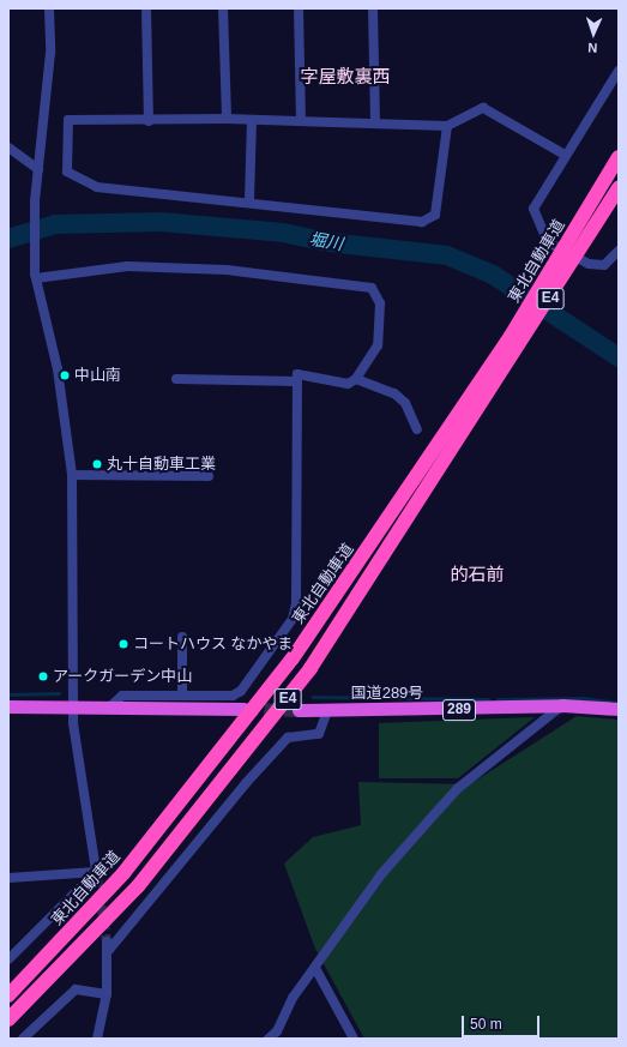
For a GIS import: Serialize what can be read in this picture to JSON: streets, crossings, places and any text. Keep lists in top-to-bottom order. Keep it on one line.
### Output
{"streets":{"highway":["東北自動車道","E4","国道289号","289"]},"districts":["字屋敷裏西","的石前"],"water":["堀川"],"places":["中山南","丸十自動車工業","コートハウス なかやま","アークガーデン中山"],"scale_bar":"50 m","north":"bottom"}
